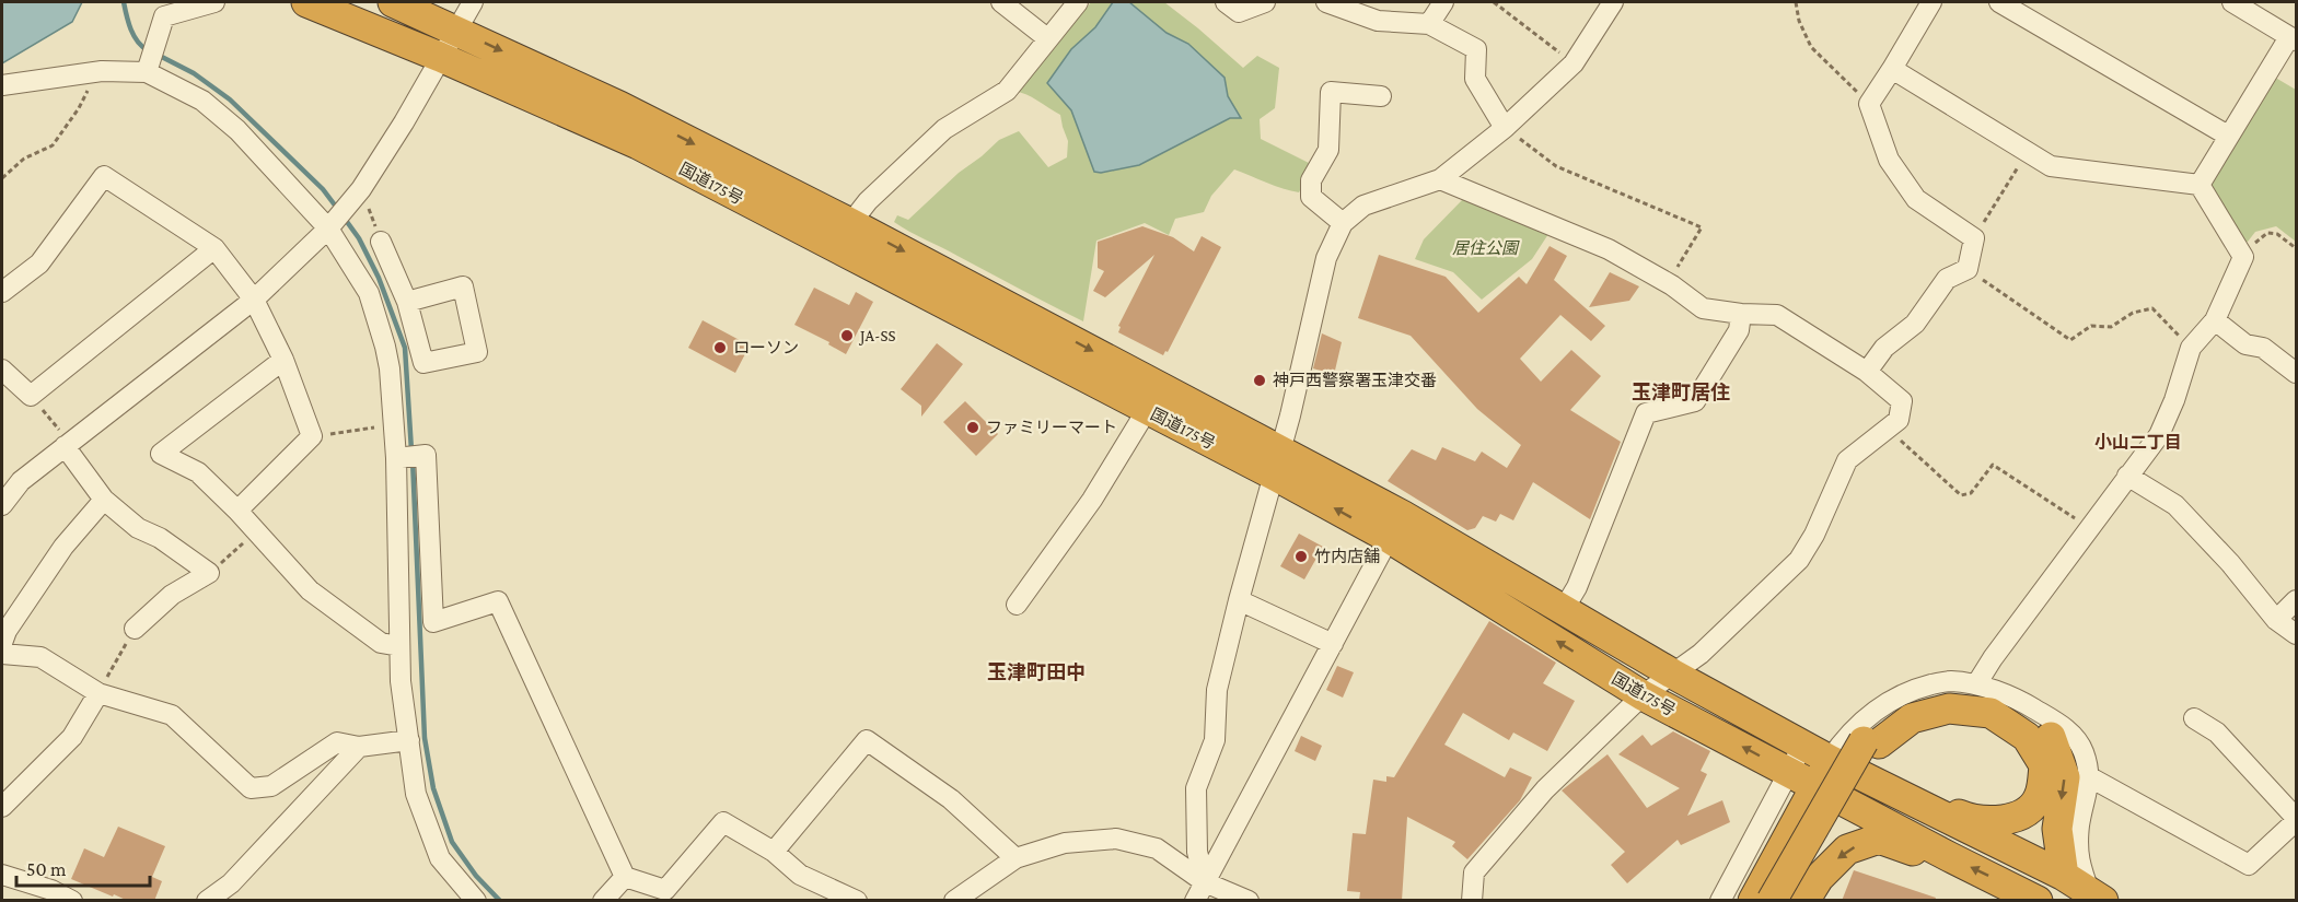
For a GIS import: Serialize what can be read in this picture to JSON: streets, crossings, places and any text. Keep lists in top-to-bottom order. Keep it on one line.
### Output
{"streets":{"highway":["国道175号"]},"districts":["玉津町居住","小山二丁目","玉津町田中"],"parks":["居住公園"],"places":["JA-SS","ローソン","神戸西警察署玉津交番","ファミリーマート","竹内店舗"],"scale_bar":"50 m"}
